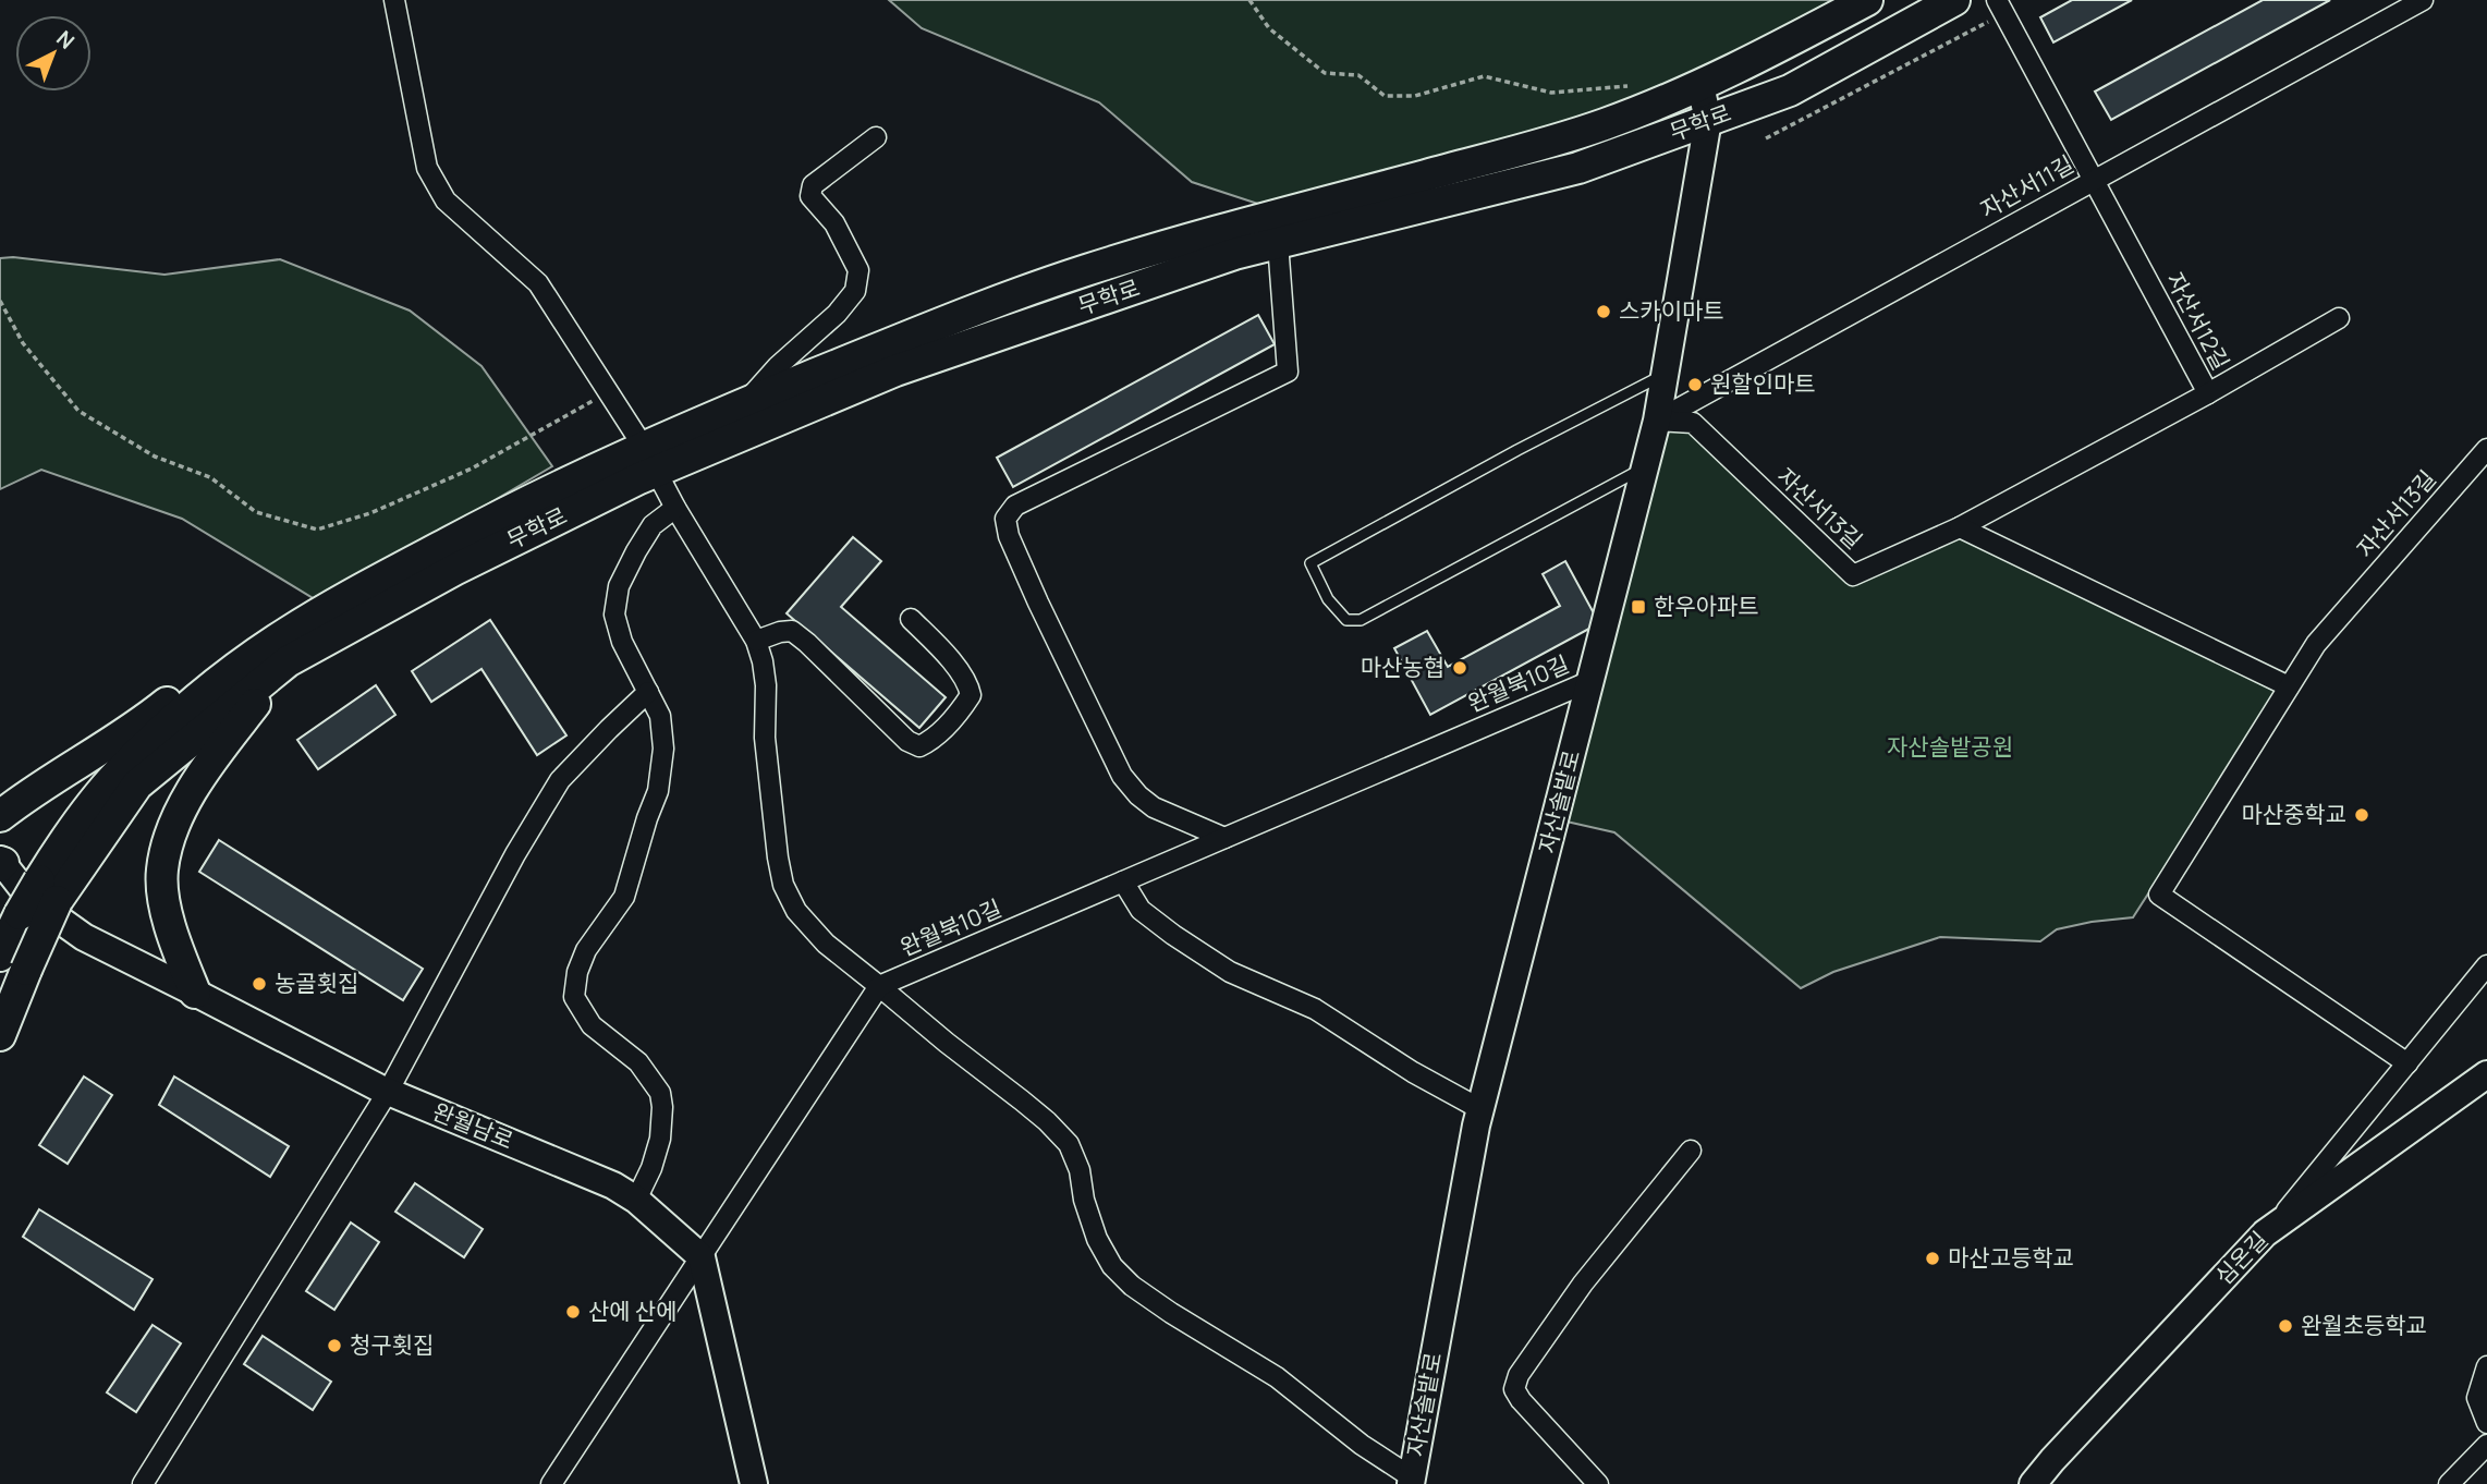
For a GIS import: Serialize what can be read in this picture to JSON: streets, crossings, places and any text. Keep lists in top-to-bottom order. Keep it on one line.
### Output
{"streets":{"main road":["무학로","자산솔밭로","완월남로","심온길"],"street":["자산서11길","자산서12길","자산서13길","완월북10길"]},"crossings":[["무학로","자산솔밭로"],["무학로","완월남로"],["자산서11길","자산서12길"],["자산서11길","자산서13길"],["자산서11길","자산솔밭로"],["자산서12길","자산서13길"],["자산서13길","자산솔밭로"],["완월북10길","자산솔밭로"]],"parks":["자산솔밭공원"],"places":{"other":["스카이마트","원할인마트","마산농협","마산중학교","농골횟집","마산고등학교","산에 산에","완월초등학교","청구횟집"],"transit":["한우아파트"]},"north":"top right"}
